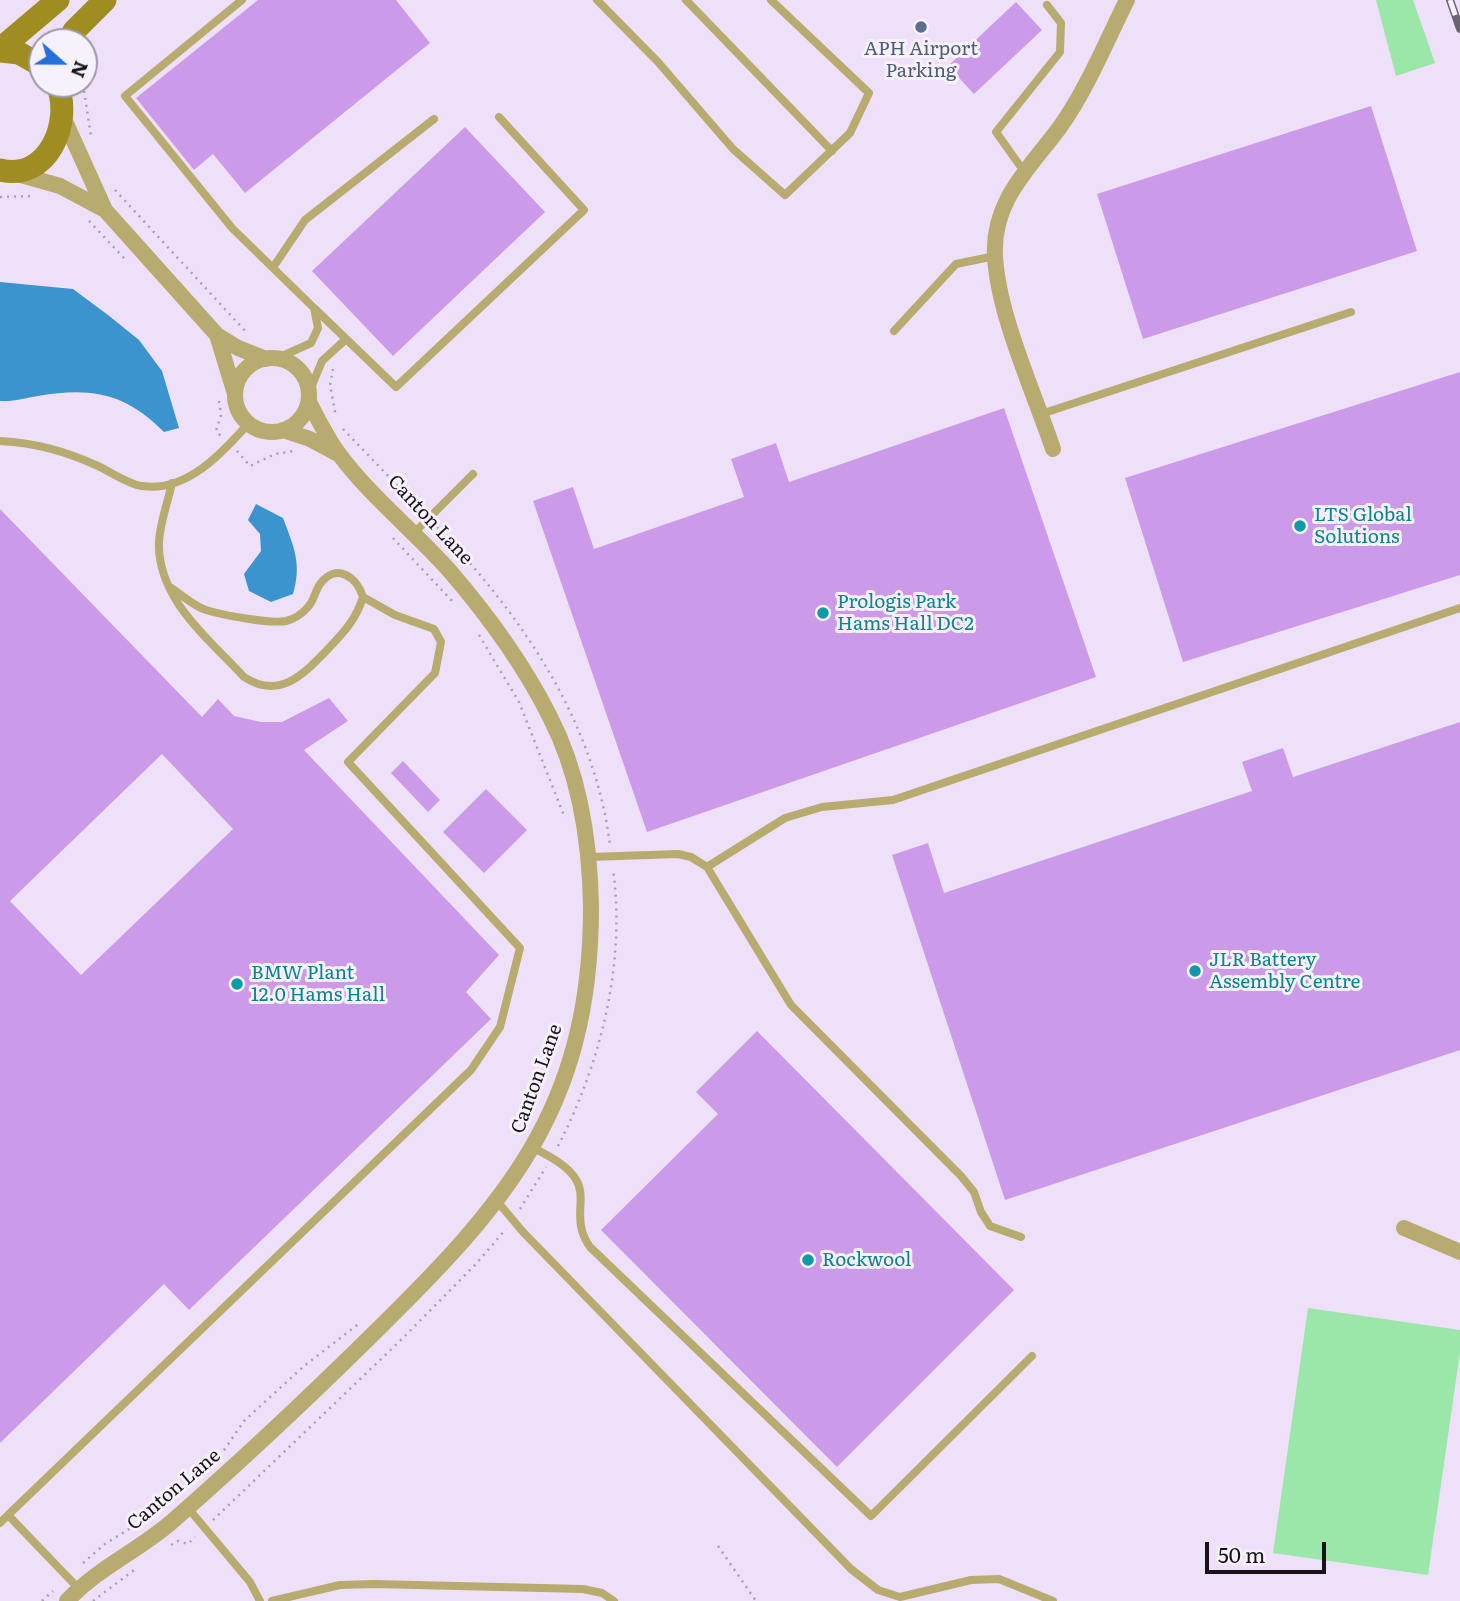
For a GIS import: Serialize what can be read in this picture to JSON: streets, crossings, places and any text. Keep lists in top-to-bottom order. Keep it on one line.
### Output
{"streets":{"street":["Canton Lane"]},"places":["APH Airport Parking","LTS Global Solutions","Prologis Park Hams Hall DC2","JLR Battery Assembly Centre","BMW Plant 12.0 Hams Hall","Rockwool"],"scale_bar":"50 m","north":"right"}
